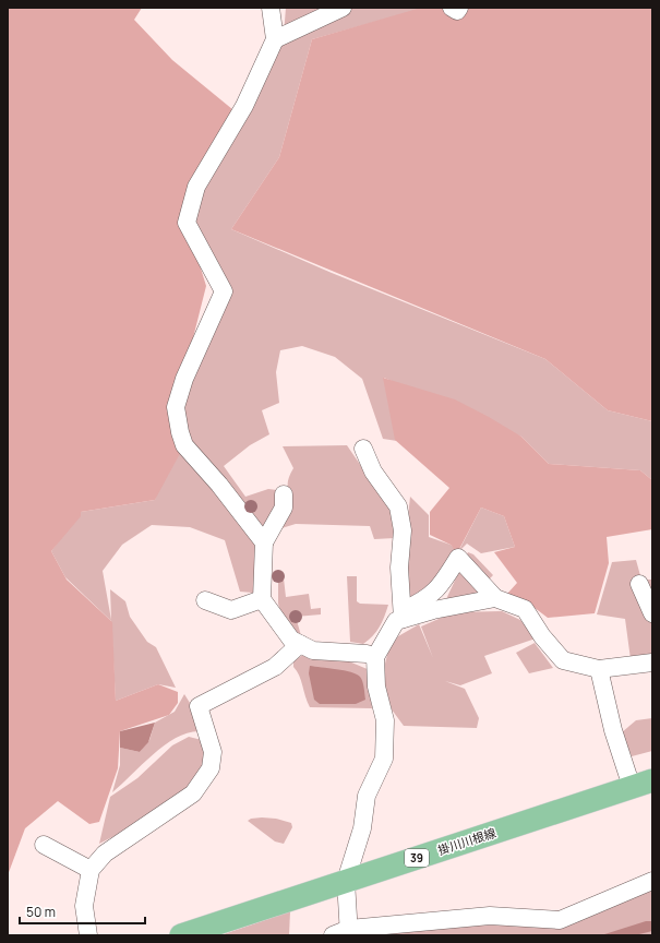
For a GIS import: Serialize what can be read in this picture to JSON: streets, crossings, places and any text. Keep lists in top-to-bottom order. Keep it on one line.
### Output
{"streets":{"main road":["掛川川根線","39"]},"scale_bar":"50 m"}
